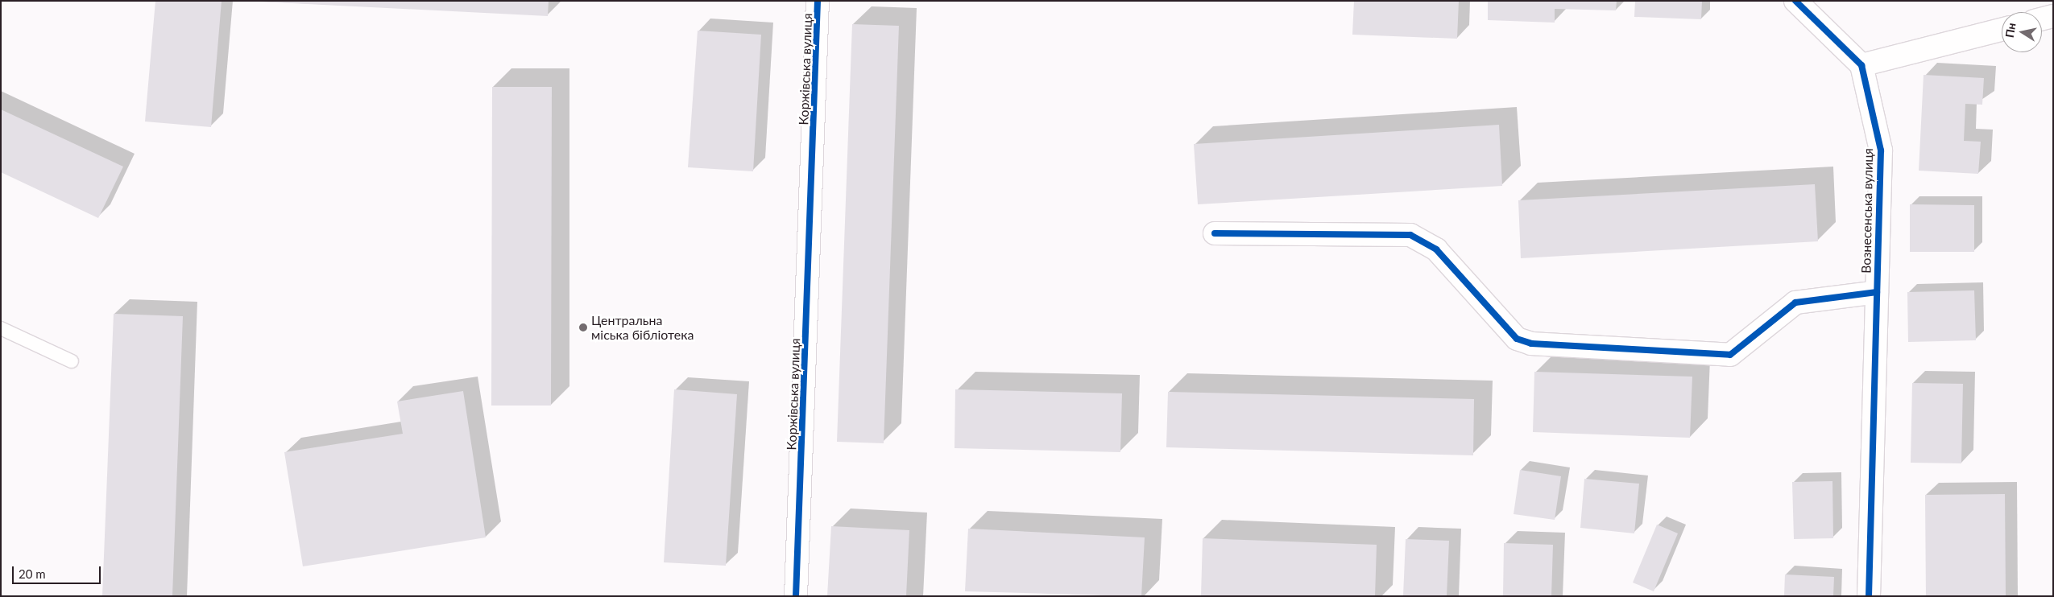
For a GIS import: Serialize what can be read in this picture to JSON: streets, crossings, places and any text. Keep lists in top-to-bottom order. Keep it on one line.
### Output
{"streets":{"street":["Коржівська вулиця","Вознесенська вулиця"]},"places":["Центральна міська бібліотека"],"scale_bar":"20 m","north":"left"}
